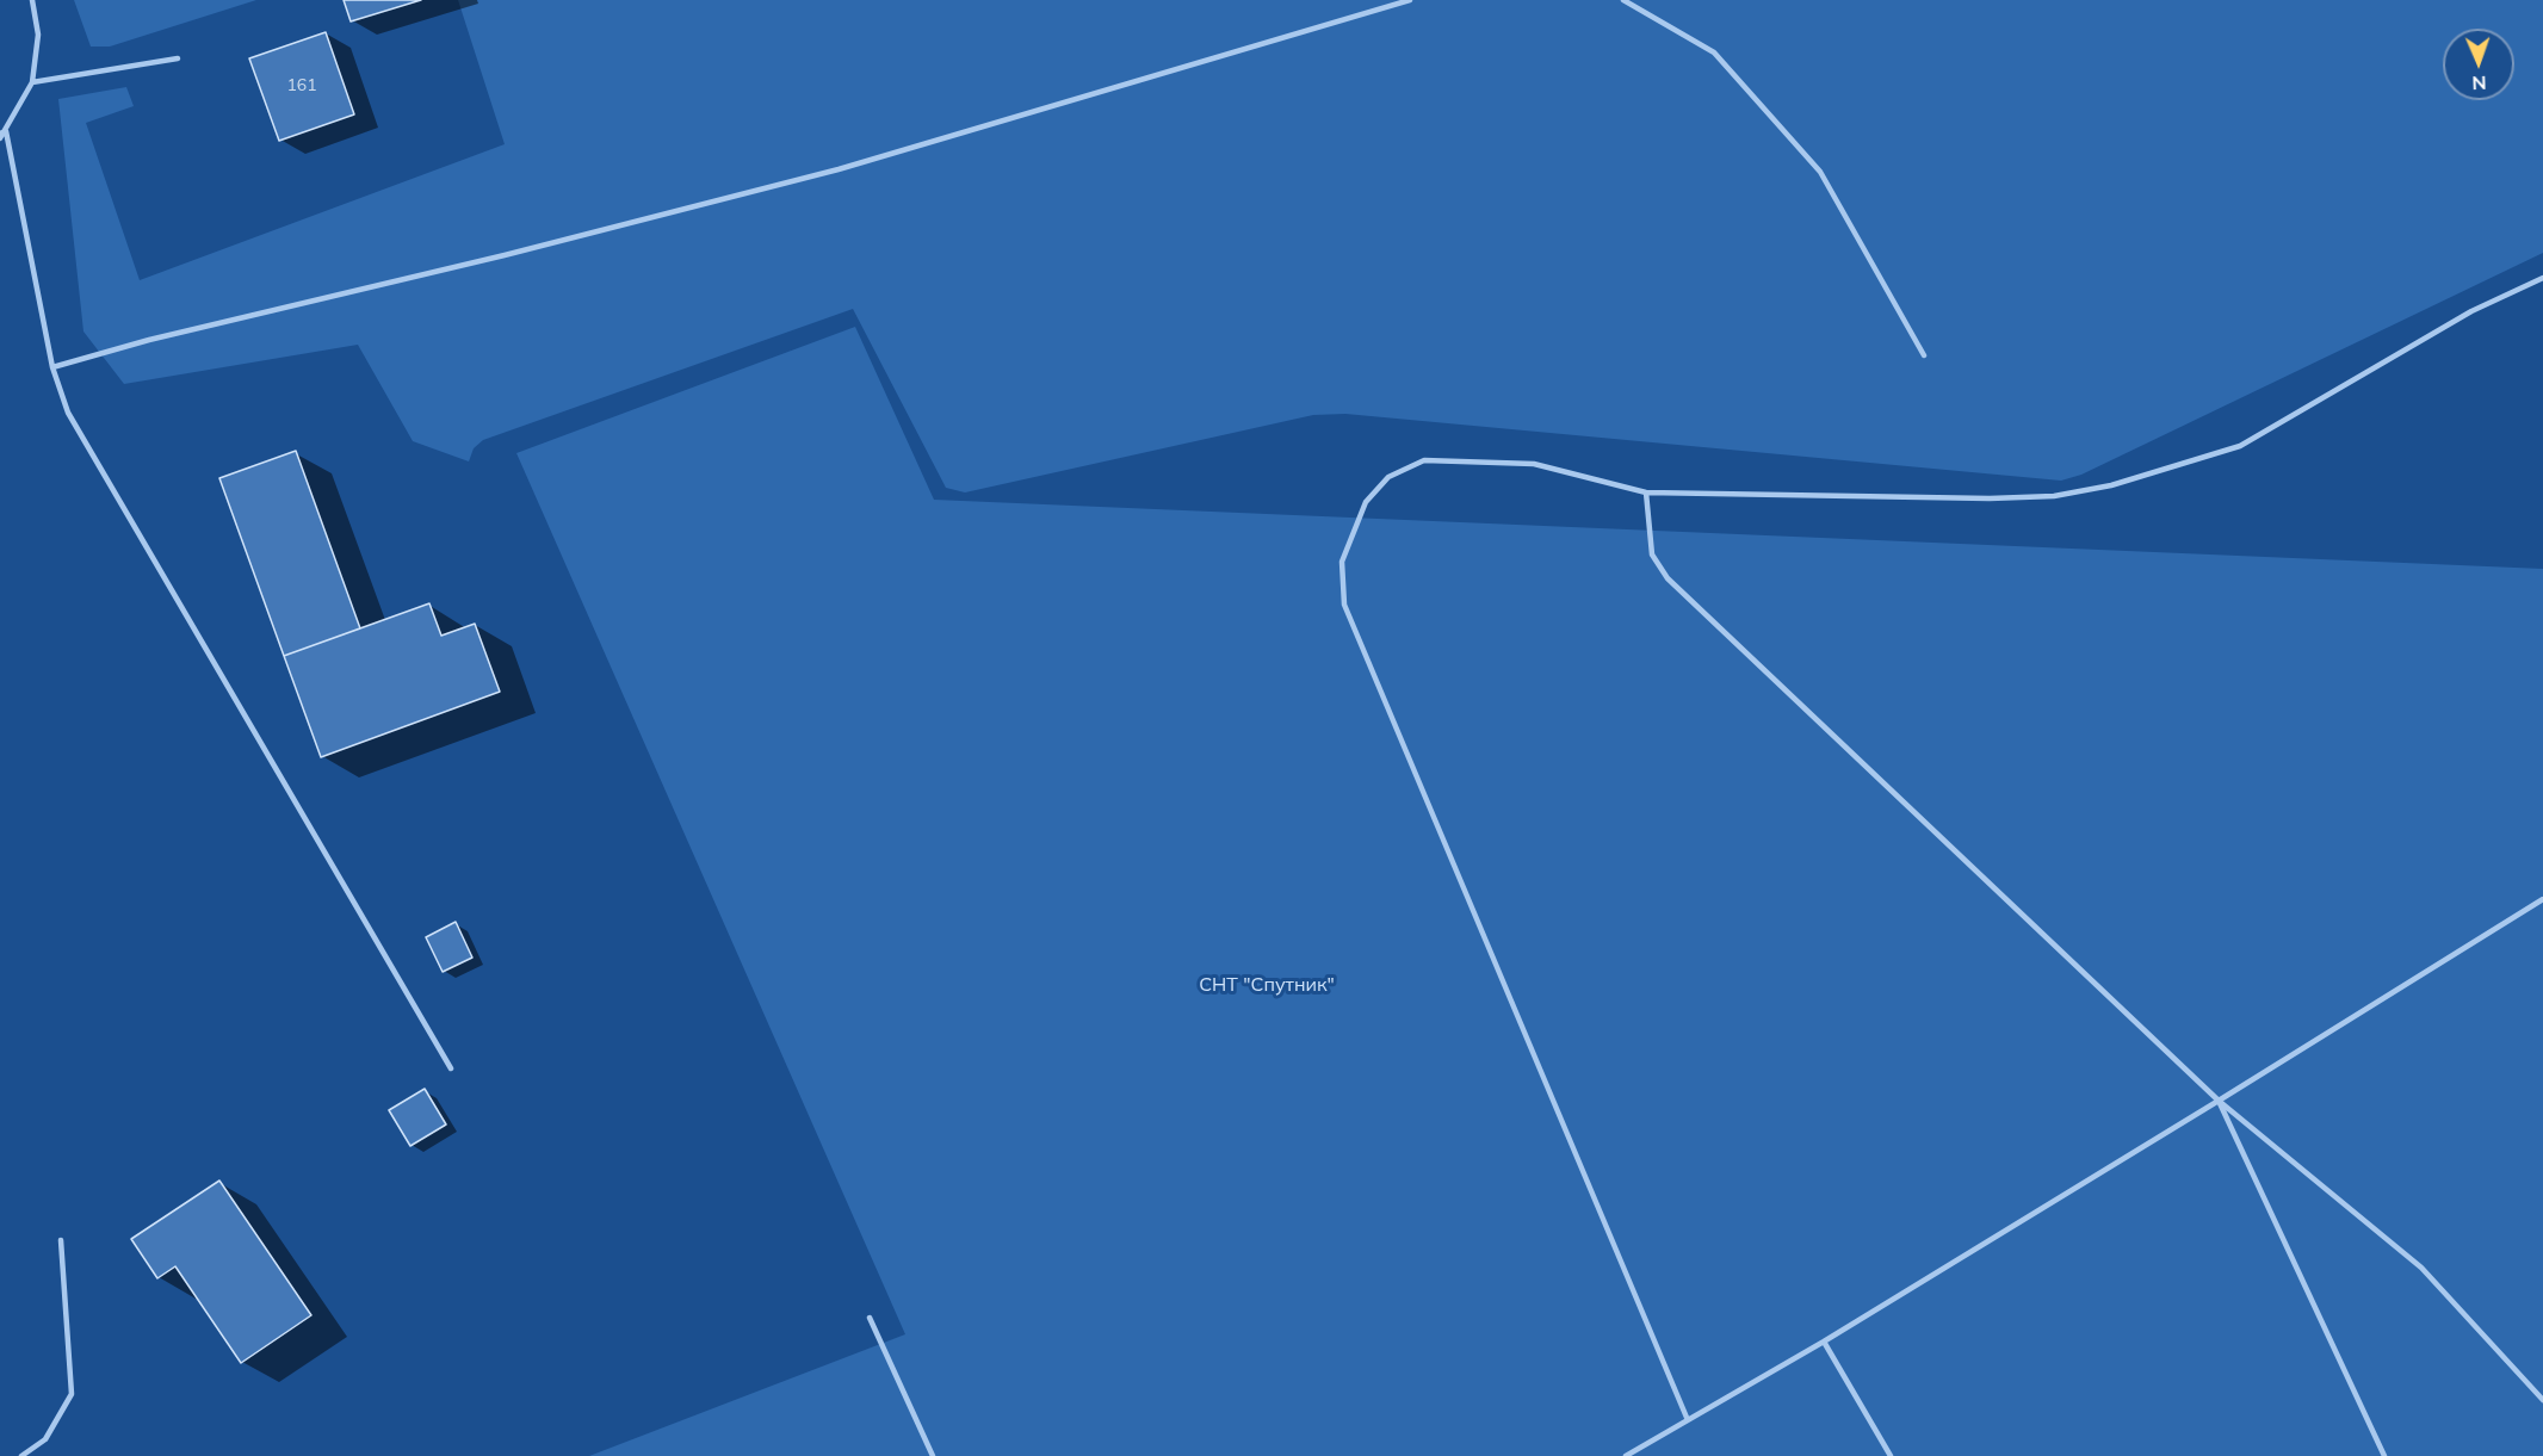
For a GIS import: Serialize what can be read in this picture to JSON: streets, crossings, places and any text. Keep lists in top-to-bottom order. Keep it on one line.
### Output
{"parks":["СНТ \"Спутник\""],"house_numbers":["161"],"north":"bottom"}
